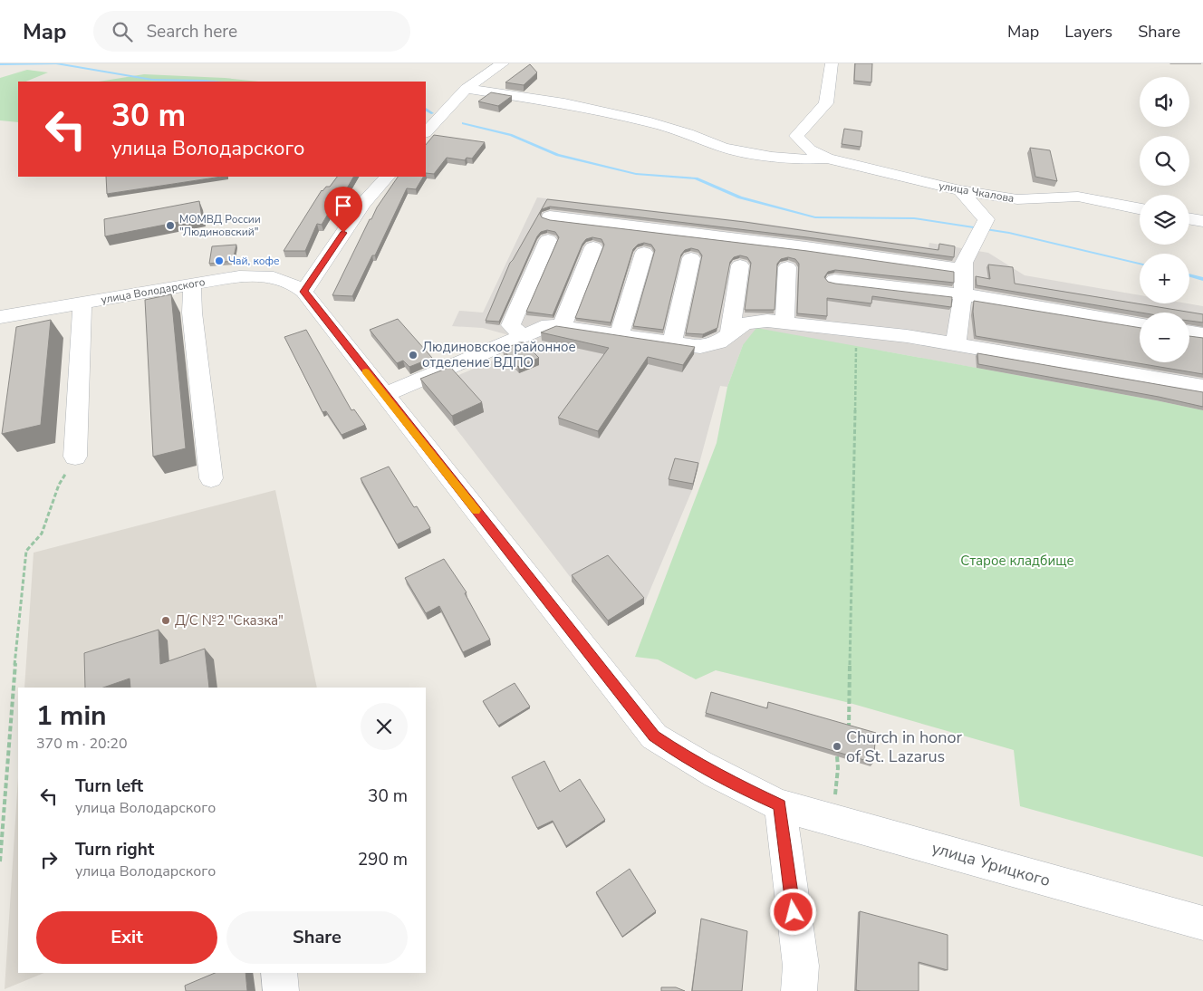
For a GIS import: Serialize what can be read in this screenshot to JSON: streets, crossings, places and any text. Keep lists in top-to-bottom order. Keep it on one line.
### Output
{"streets":{"street":["улица Чкалова","улица Володарского","улица Урицкого"]},"crossings":[["улица Володарского","улица Урицкого"]],"parks":["Старое кладбище"],"places":["МОМВД России \"Людиновский\"","Чай, кофе","Людиновское районное отделение ВДПО","Д/С №2 \"Сказка\"","Church in honor of St. Lazarus"],"page":{"header":"Map","search":"Search here","nav":["Map","Layers","Share"],"map_buttons":["+","−"],"turn":["30 m","улица Володарского"],"heading":["1 min","370 m · 20:20"],"list":[{"name":"Turn left","note":"улица Володарского","value":"30 m"},{"name":"Turn right","note":"улица Володарского","value":"290 m"}],"buttons":["Exit","Share"]}}
